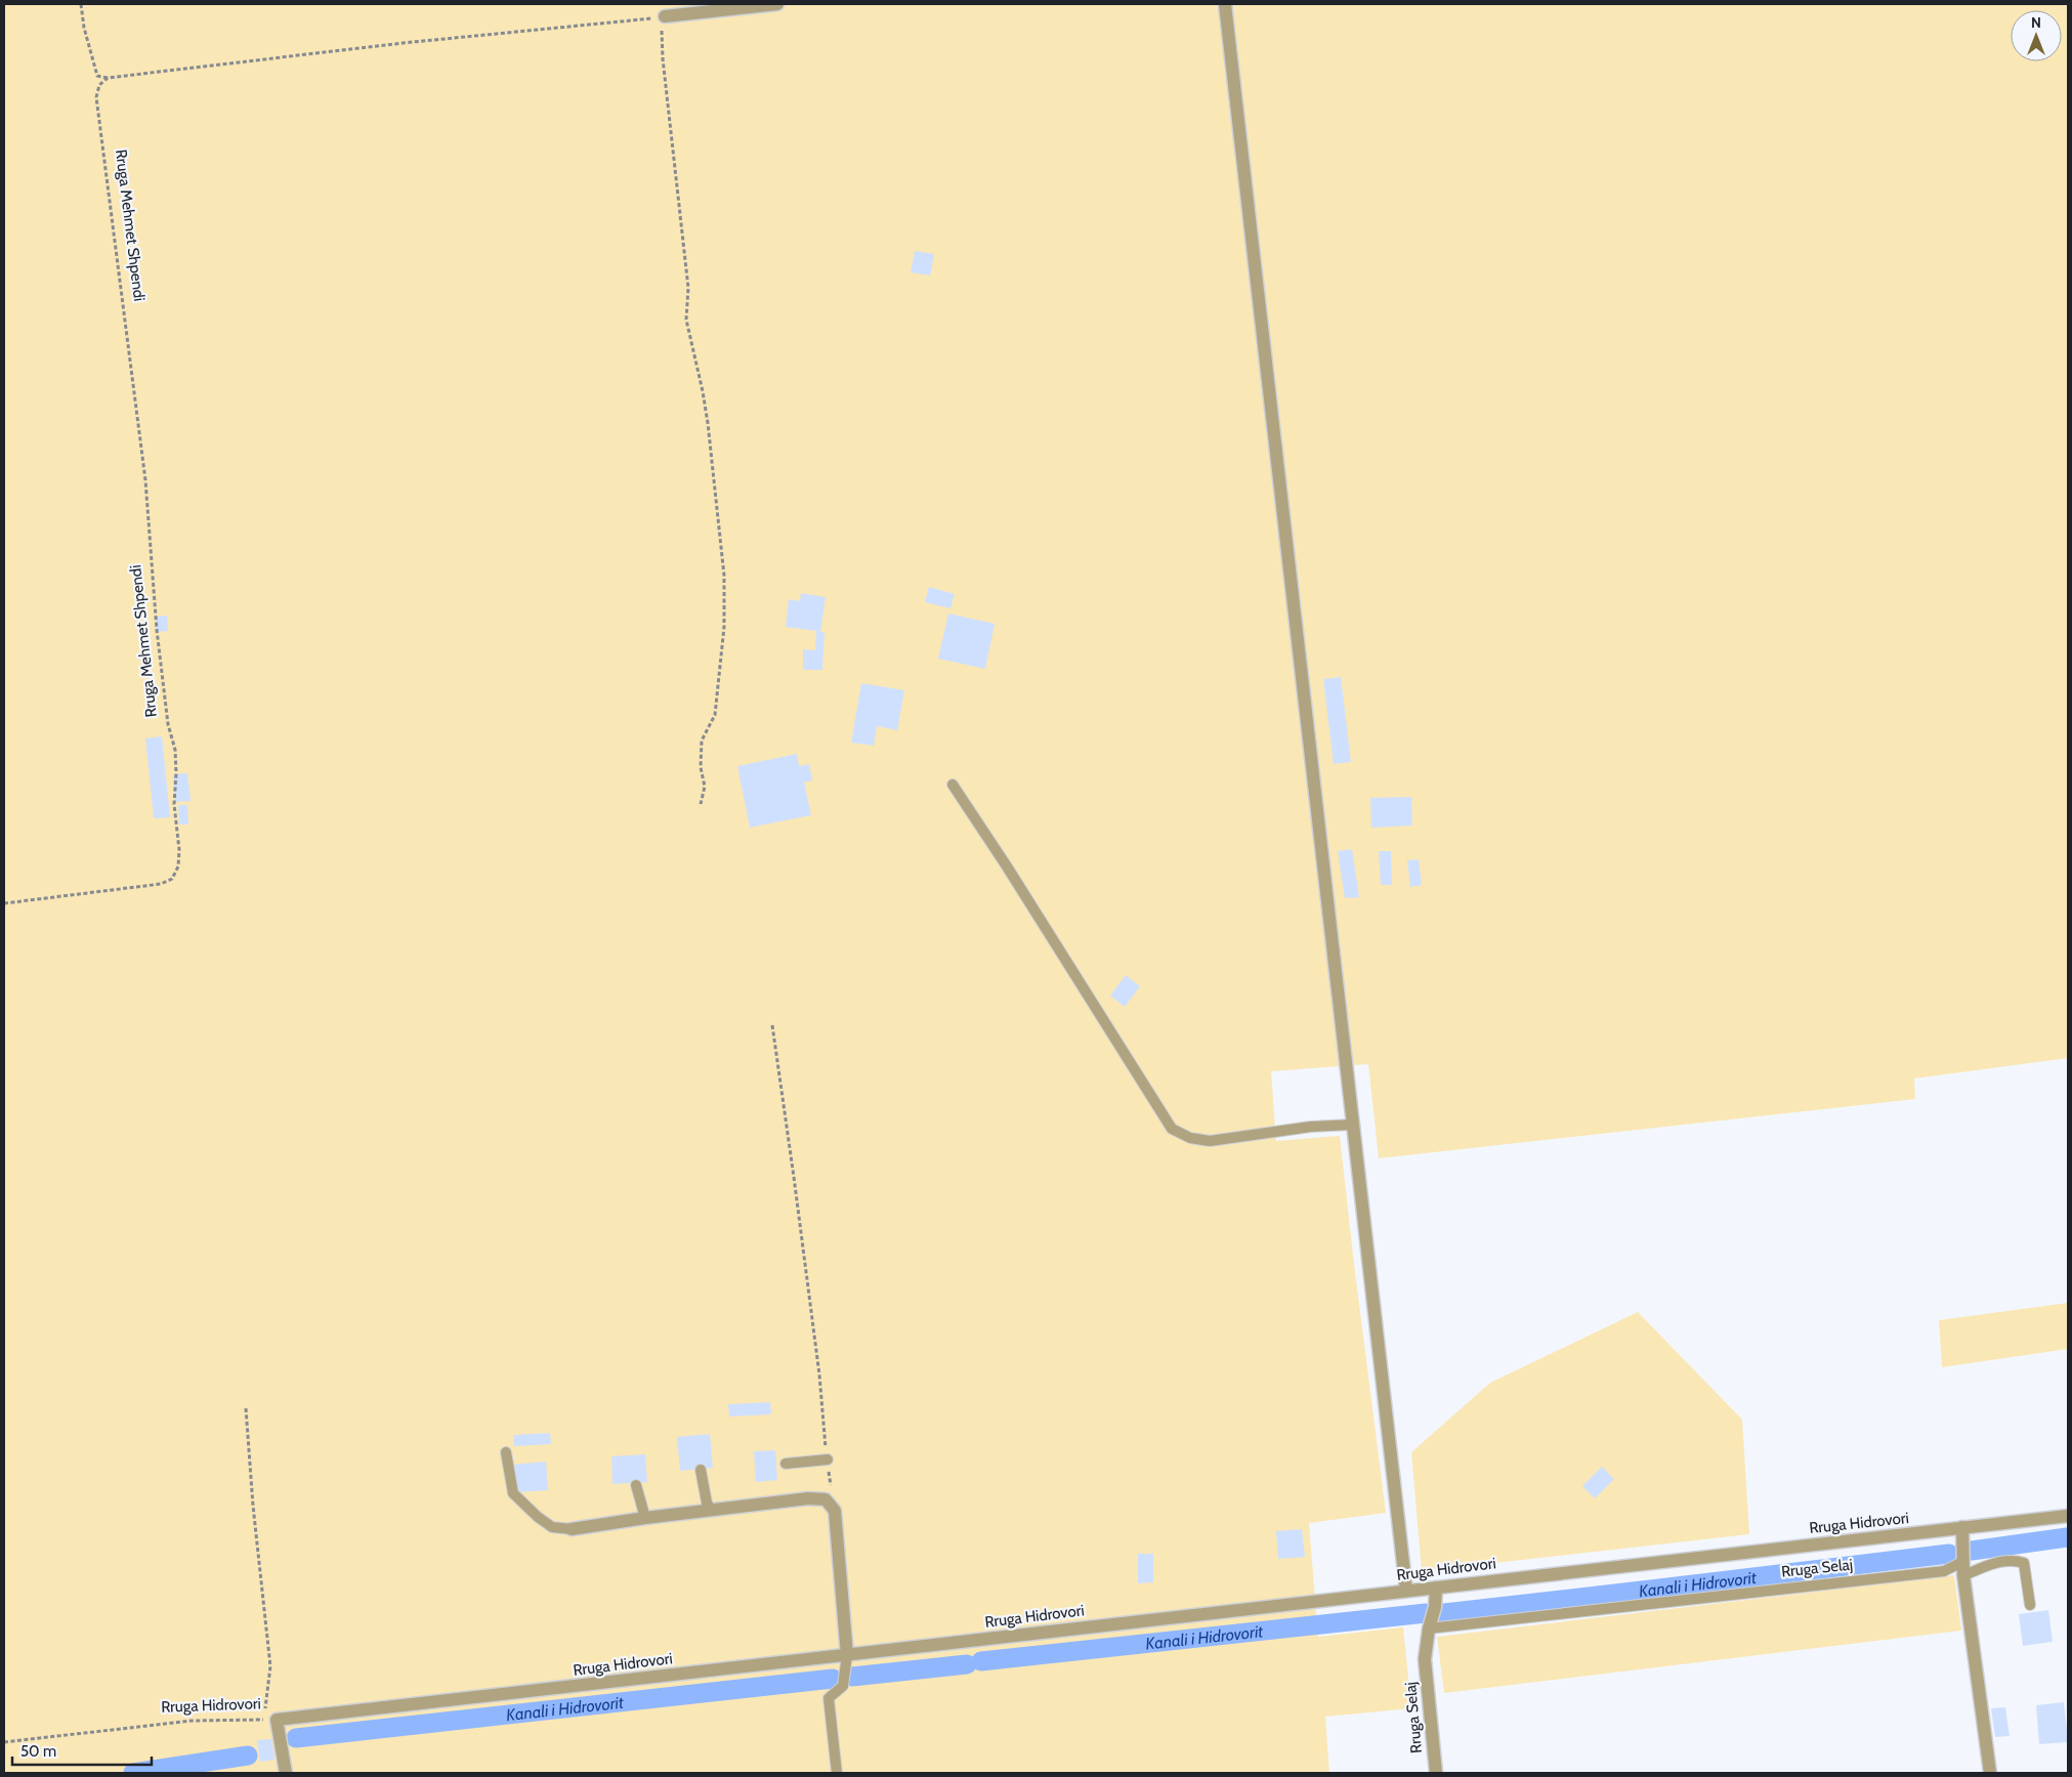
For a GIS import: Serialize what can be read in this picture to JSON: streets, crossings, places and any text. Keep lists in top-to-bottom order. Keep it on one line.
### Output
{"streets":{"street":["Rruga Hidrovori","Rruga Selaj"],"path":["Rruga Mehmet Shpendi"]},"crossings":[["Rruga Hidrovori","Rruga Selaj"]],"water":["Kanali i Hidrovorit"],"scale_bar":"50 m","north":"top"}
